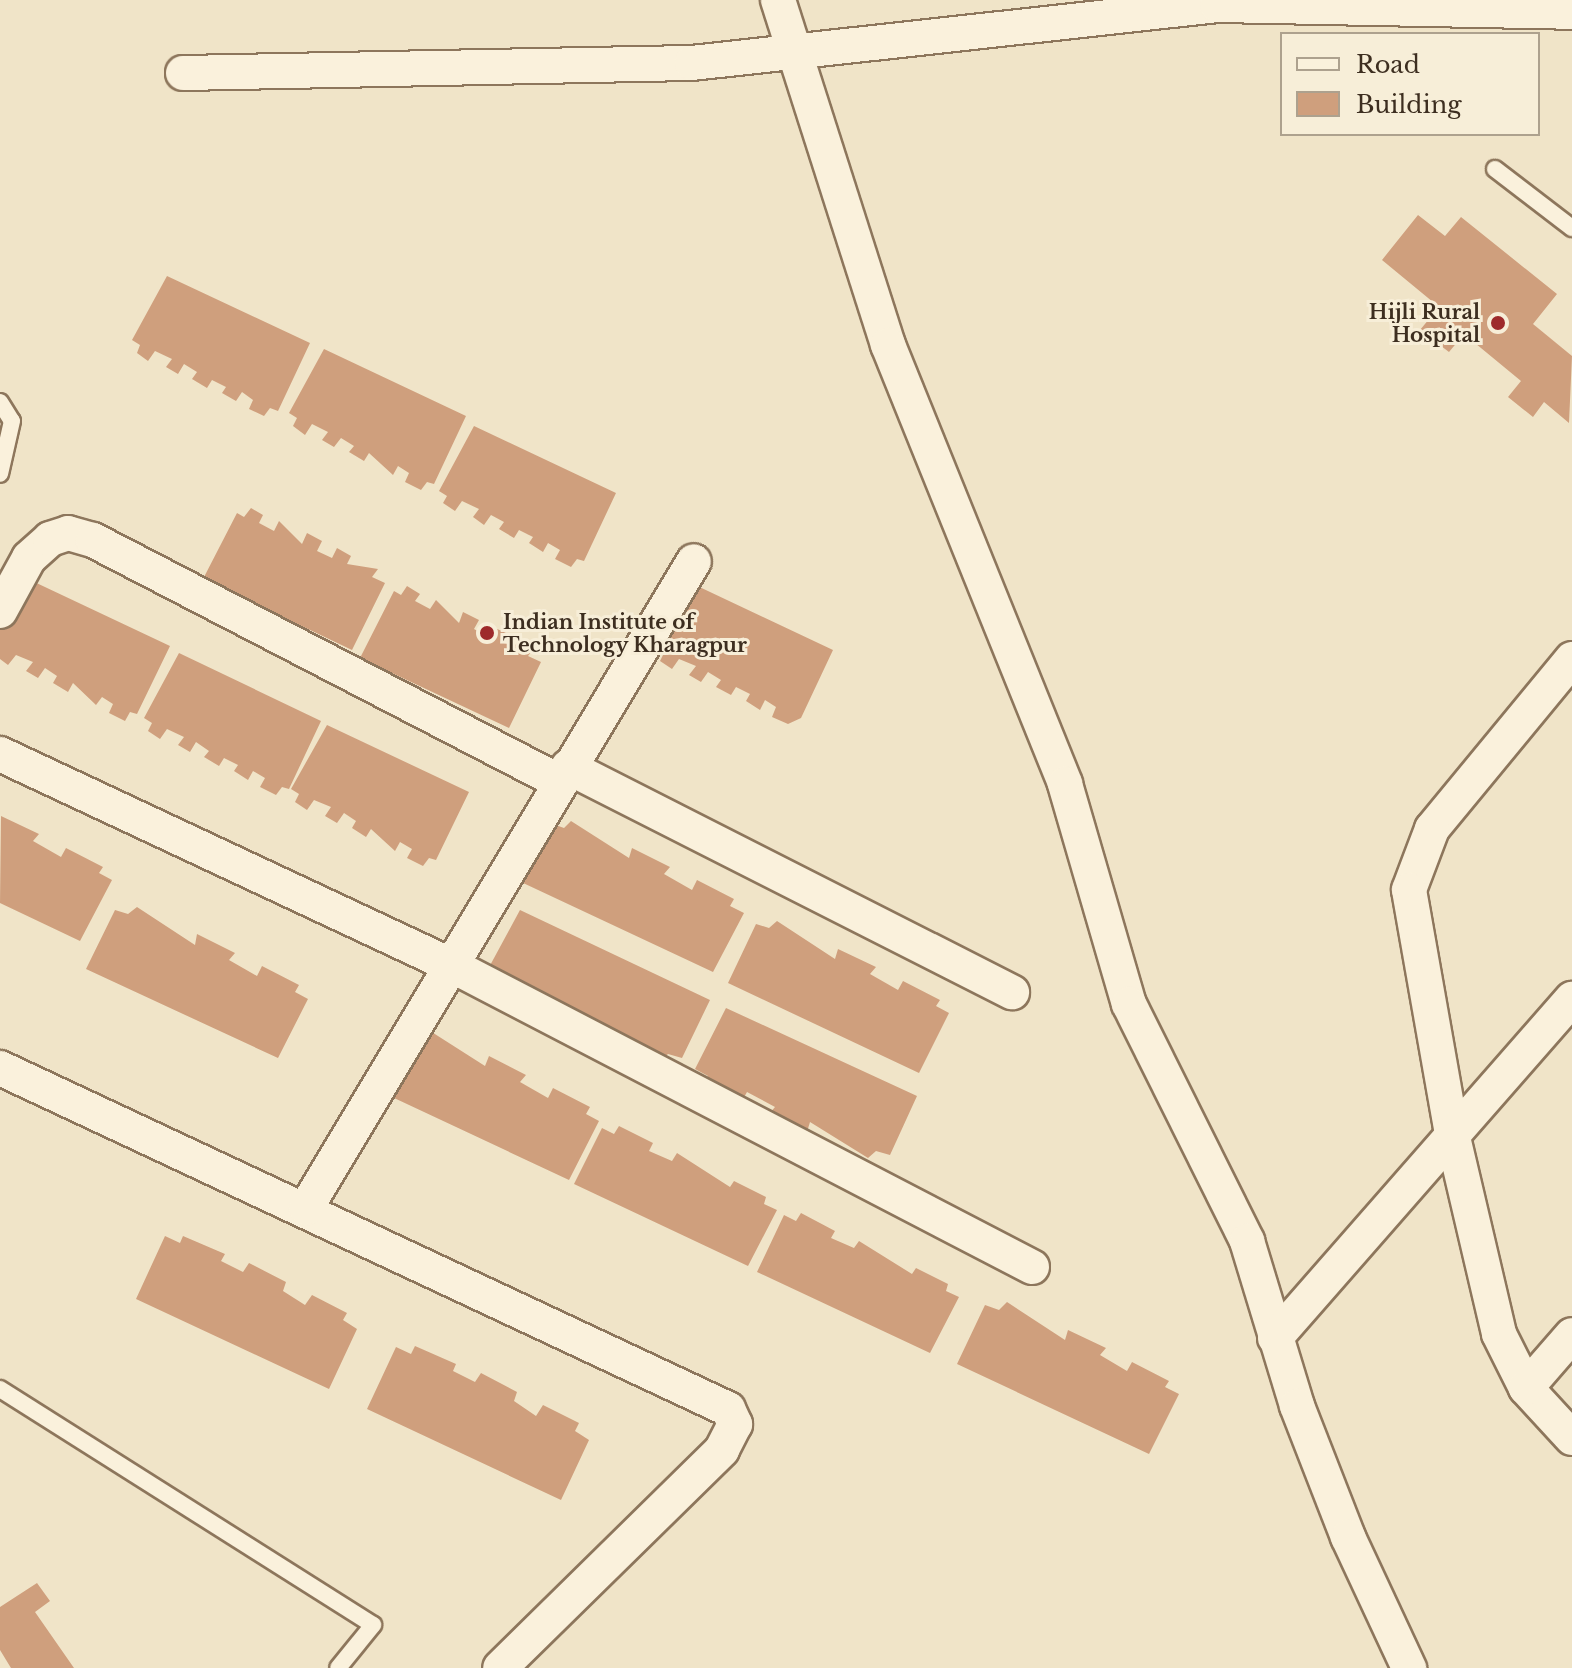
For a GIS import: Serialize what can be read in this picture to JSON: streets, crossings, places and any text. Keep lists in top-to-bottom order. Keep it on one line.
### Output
{"places":["Hijli Rural Hospital","Indian Institute of Technology Kharagpur"],"legend":["Road","Building"]}
